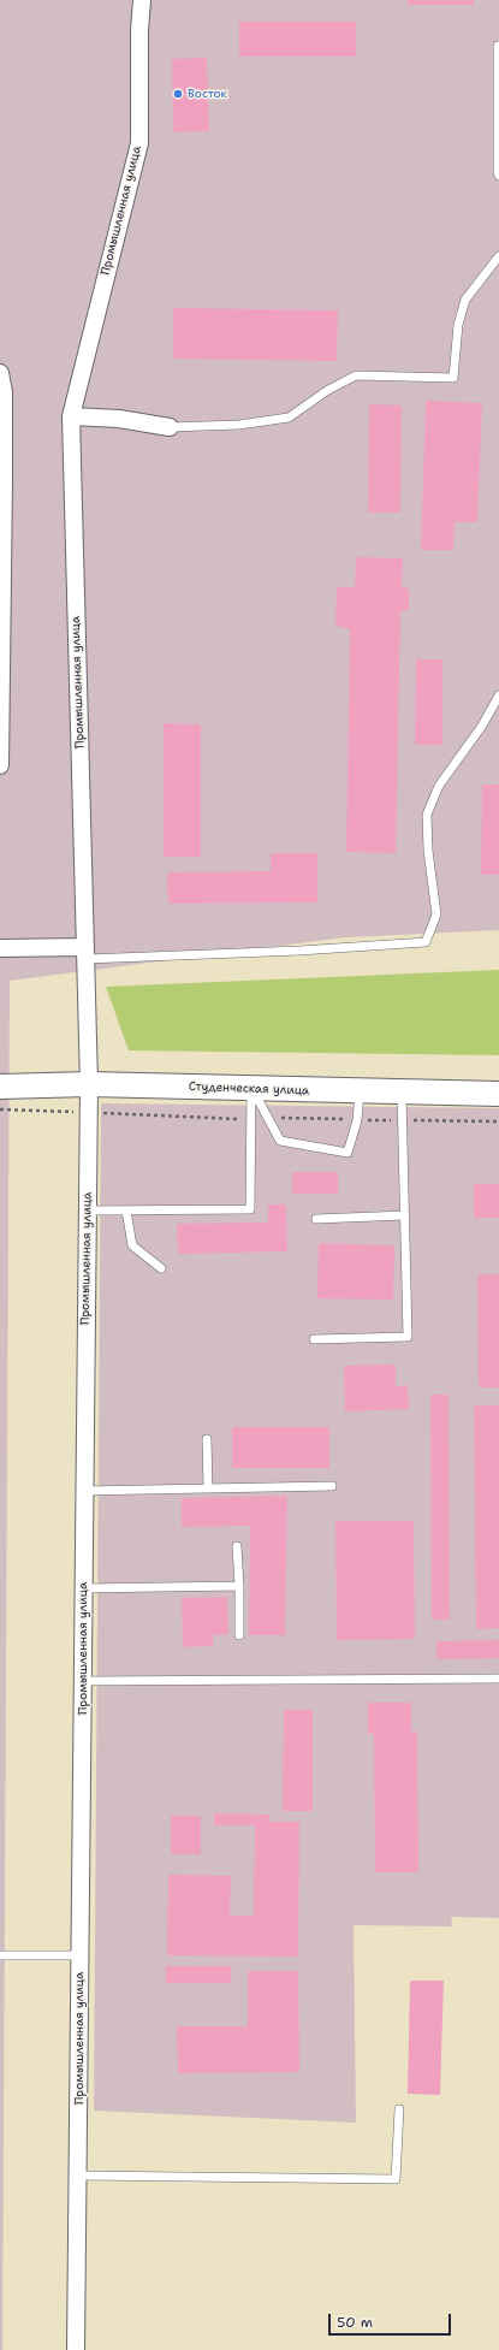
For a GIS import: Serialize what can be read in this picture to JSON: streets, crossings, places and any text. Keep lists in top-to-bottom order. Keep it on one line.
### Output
{"streets":{"main road":["Студенческая улица"],"street":["Промышленная улица"]},"crossings":[["Промышленная улица","Студенческая улица"]],"places":["Восток"],"scale_bar":"50 m"}
